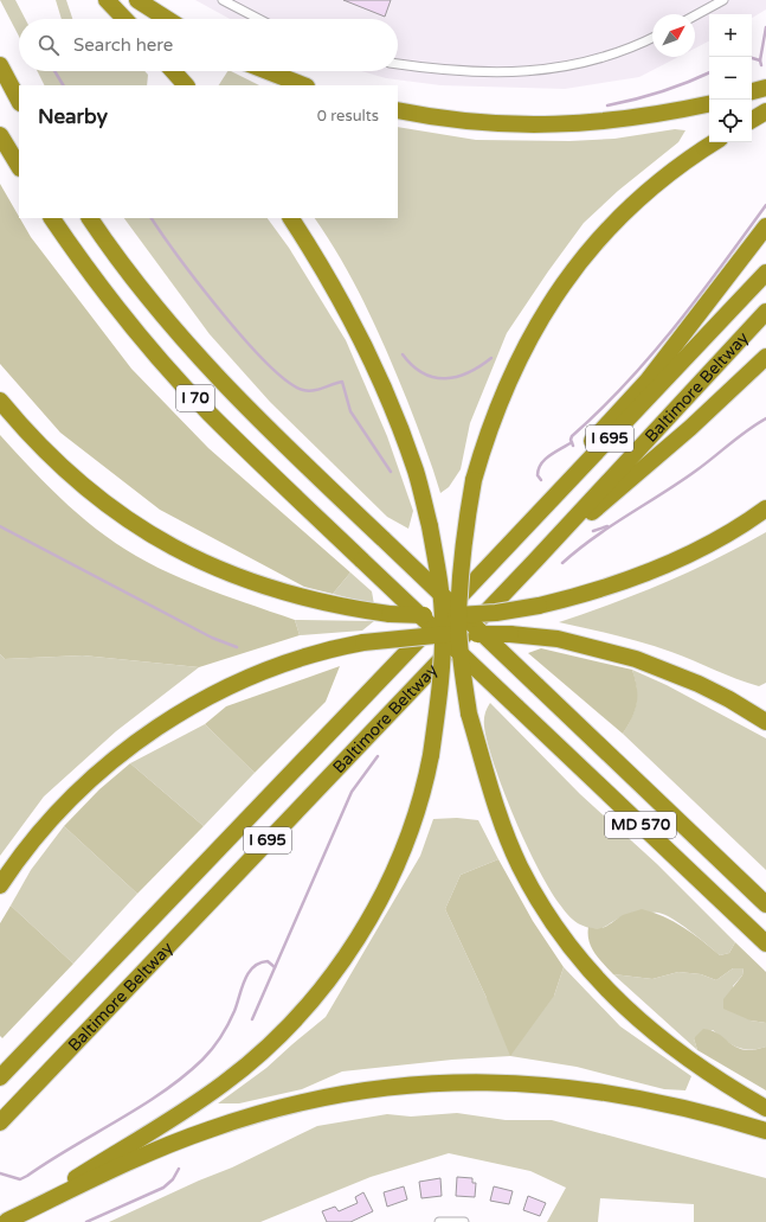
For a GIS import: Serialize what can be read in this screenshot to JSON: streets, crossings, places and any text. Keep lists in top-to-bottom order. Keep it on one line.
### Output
{"streets":{"highway":["Baltimore Beltway","I 70","I 695","MD 570"]},"crossings":[["I 70","MD 570"]],"north":"top right","page":{"map_buttons":["+","−"],"search":"Search here","heading":["Nearby","0 results"]}}
